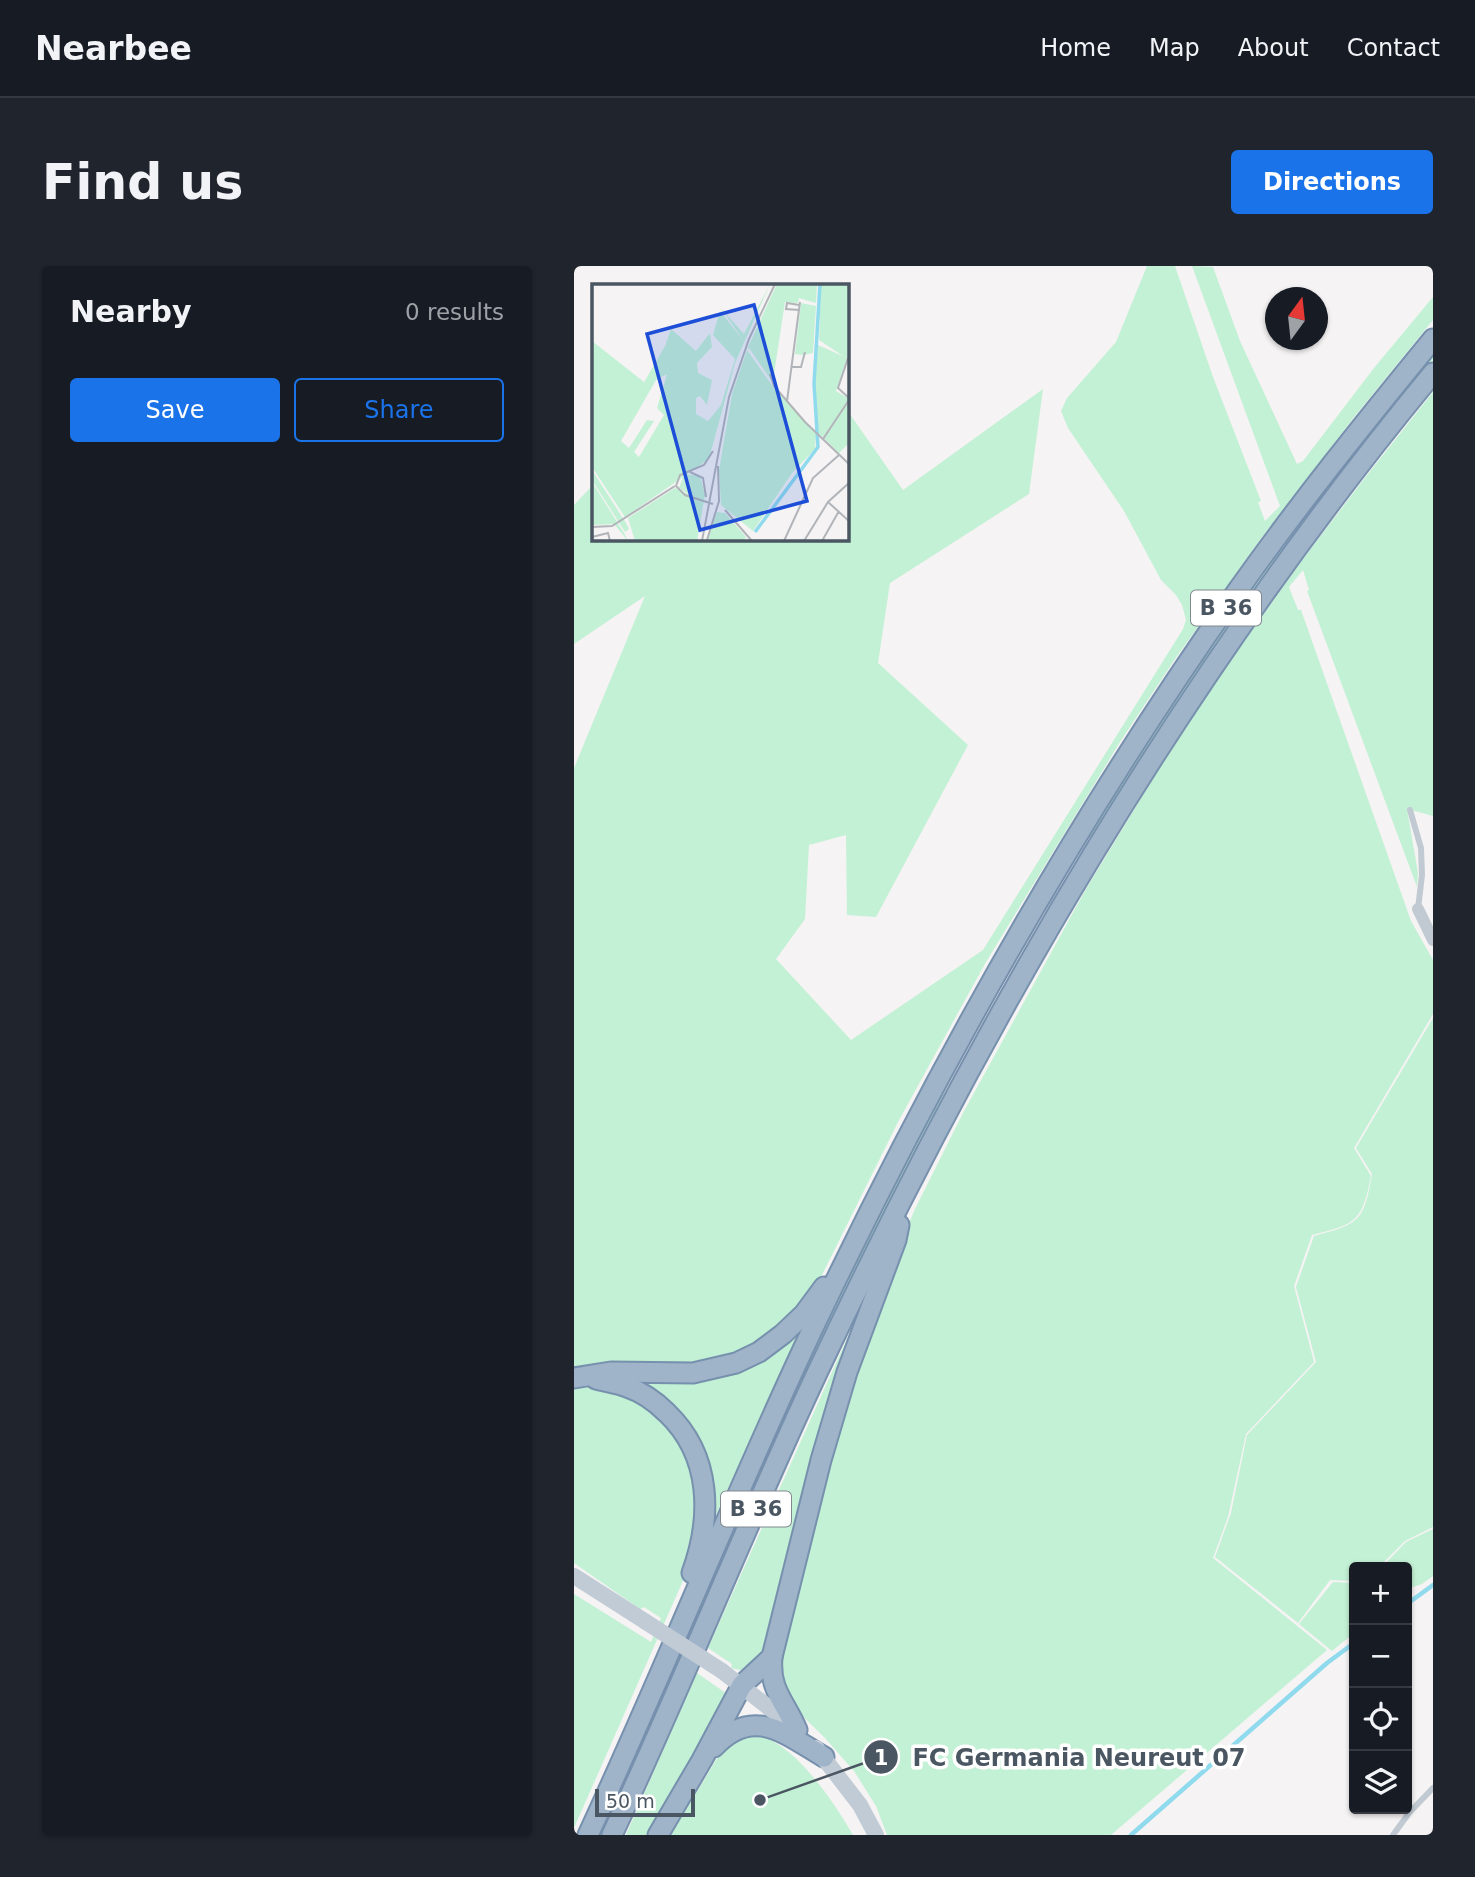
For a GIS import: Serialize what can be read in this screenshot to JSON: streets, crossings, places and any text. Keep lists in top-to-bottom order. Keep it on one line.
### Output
{"streets":{"highway":["B 36"]},"places":["FC Germania Neureut 07"],"scale_bar":"50 m","north":"top","page":{"header":"Nearbee","nav":["Home","Map","About","Contact"],"buttons":["Directions",["Save","Share"]],"title":"Find us","heading":["Nearby","0 results"],"map_buttons":["+","−"],"scale":"50 m"}}
